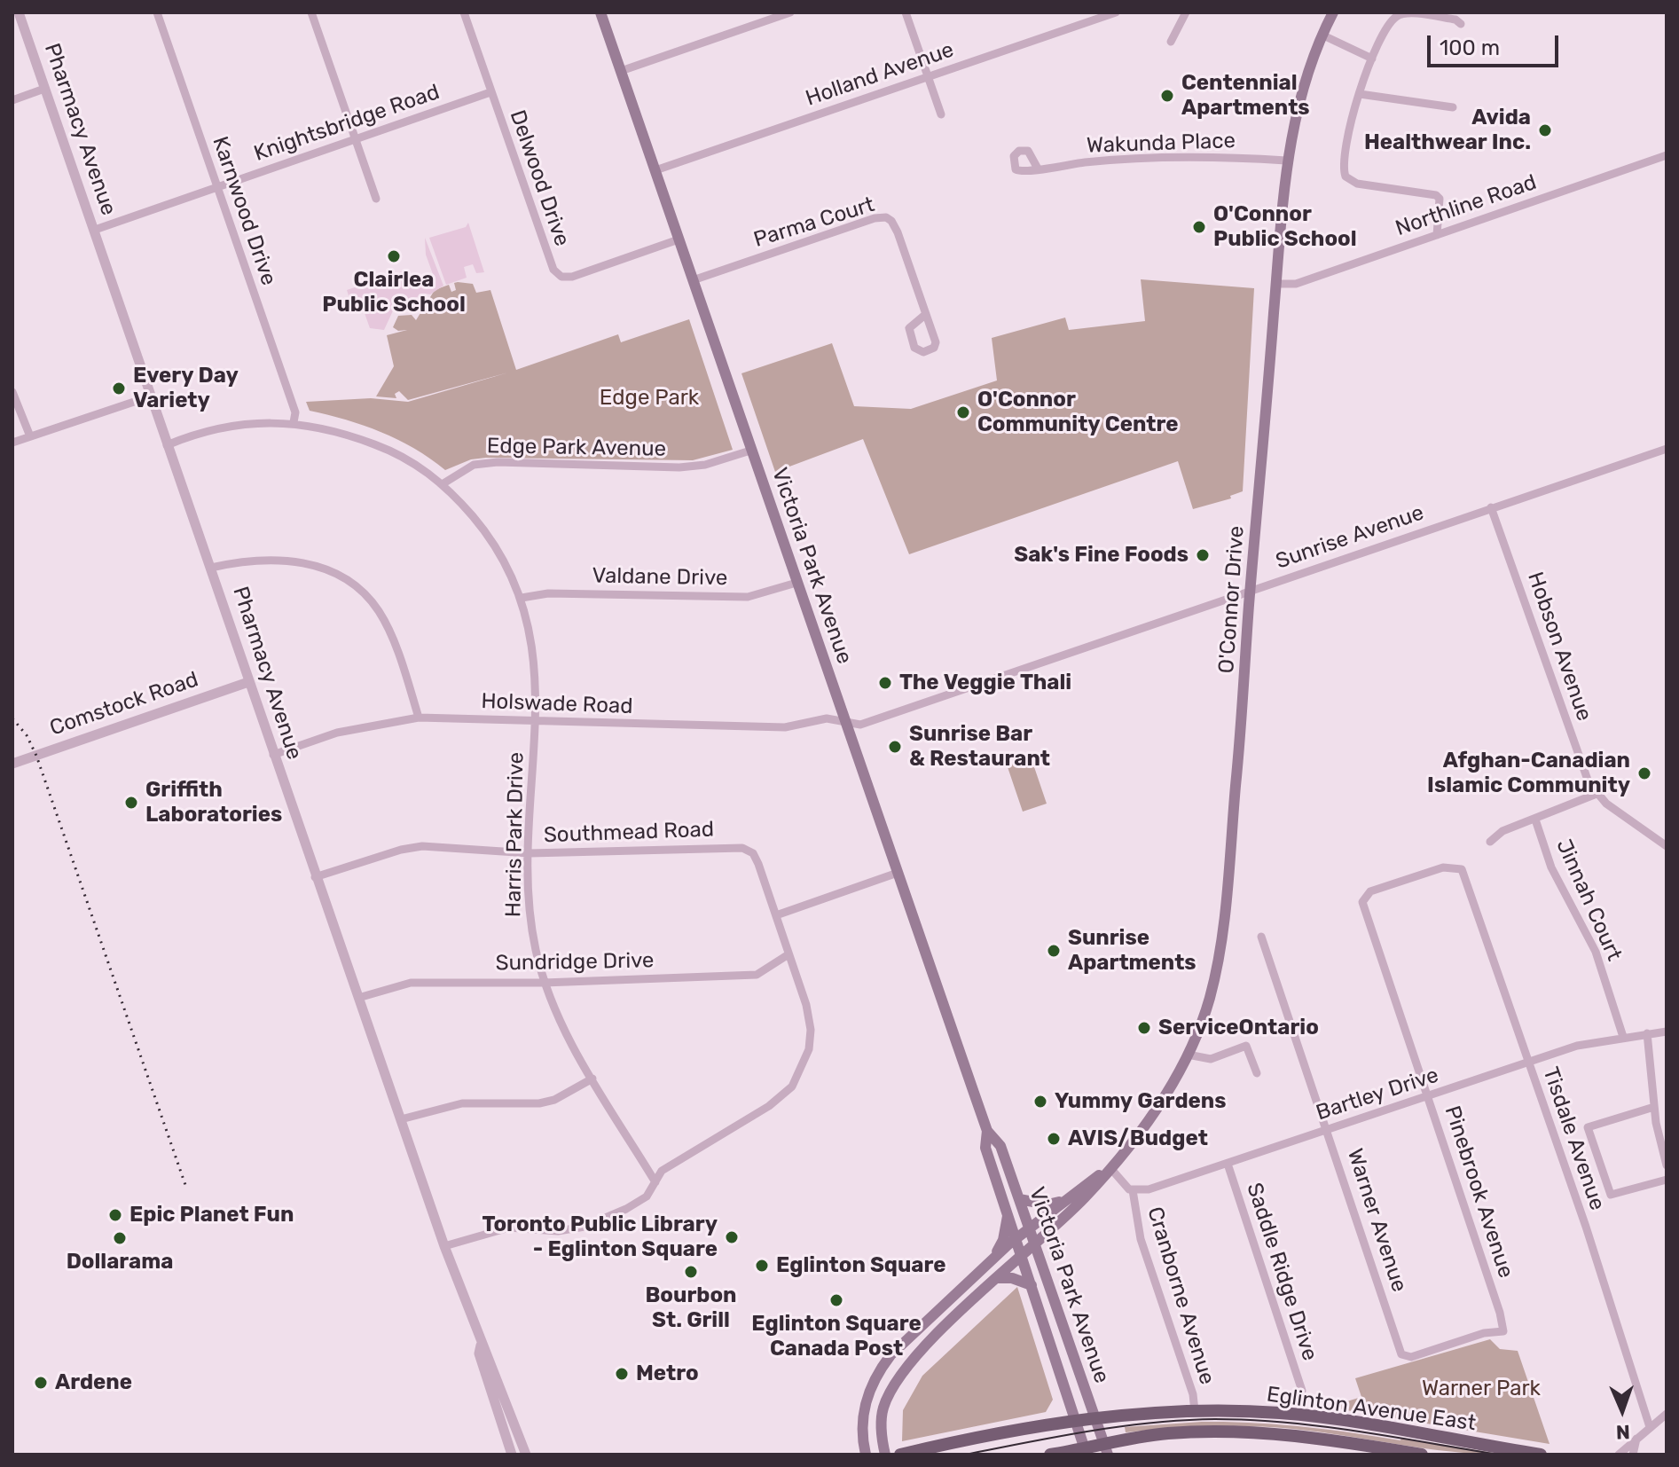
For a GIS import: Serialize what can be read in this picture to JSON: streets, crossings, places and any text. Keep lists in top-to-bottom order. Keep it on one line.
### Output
{"streets":{"main road":["Victoria Park Avenue","O'Connor Drive","Eglinton Avenue East"],"street":["Holland Avenue","Knightsbridge Road","Pharmacy Avenue","Wakunda Place","Delwood Drive","Northline Road","Karnwood Drive","Parma Court","Edge Park Avenue","Sunrise Avenue","Valdane Drive","Hobson Avenue","Comstock Road","Holswade Road","Southmead Road","Harris Park Drive","Jinnah Court","Sundridge Drive","Bartley Drive","Tisdale Avenue","Pinebrook Avenue","Warner Avenue","Saddle Ridge Drive","Cranborne Avenue"]},"crossings":[["Holland Avenue","Victoria Park Avenue"],["Knightsbridge Road","Pharmacy Avenue"],["Knightsbridge Road","Delwood Drive"],["Knightsbridge Road","Karnwood Drive"],["Pharmacy Avenue","Comstock Road"],["Pharmacy Avenue","Holswade Road"],["Pharmacy Avenue","Southmead Road"],["Pharmacy Avenue","Sundridge Drive"],["Wakunda Place","O'Connor Drive"],["Delwood Drive","Victoria Park Avenue"],["Northline Road","O'Connor Drive"],["Parma Court","Victoria Park Avenue"],["Edge Park Avenue","Victoria Park Avenue"],["Edge Park Avenue","Harris Park Drive"],["Sunrise Avenue","Victoria Park Avenue"],["Sunrise Avenue","O'Connor Drive"],["Sunrise Avenue","Hobson Avenue"],["Sunrise Avenue","Holswade Road"],["Victoria Park Avenue","Valdane Drive"],["Victoria Park Avenue","O'Connor Drive"],["Victoria Park Avenue","Holswade Road"],["Victoria Park Avenue","Eglinton Avenue East"],["Valdane Drive","Harris Park Drive"],["Holswade Road","Harris Park Drive"],["Southmead Road","Harris Park Drive"],["Southmead Road","Sundridge Drive"],["Harris Park Drive","Sundridge Drive"],["Jinnah Court","Bartley Drive"],["Bartley Drive","Tisdale Avenue"],["Bartley Drive","Pinebrook Avenue"],["Bartley Drive","Warner Avenue"],["Bartley Drive","Saddle Ridge Drive"],["Bartley Drive","Cranborne Avenue"],["Tisdale Avenue","Pinebrook Avenue"],["Pinebrook Avenue","Warner Avenue"],["Cranborne Avenue","Eglinton Avenue East"]],"parks":["Edge Park","Warner Park"],"places":["Centennial Apartments","Avida Healthwear Inc.","O'Connor Public School","Clairlea Public School","Every Day Variety","O'Connor Community Centre","Sak's Fine Foods","The Veggie Thali","Sunrise Bar & Restaurant","Afghan-Canadian Islamic Community","Griffith Laboratories","Sunrise Apartments","ServiceOntario","Yummy Gardens","AVIS/Budget","Epic Planet Fun","Toronto Public Library - Eglinton Square","Dollarama","Eglinton Square","Bourbon St. Grill","Eglinton Square Canada Post","Metro","Ardene"],"scale_bar":"100 m","north":"bottom"}
